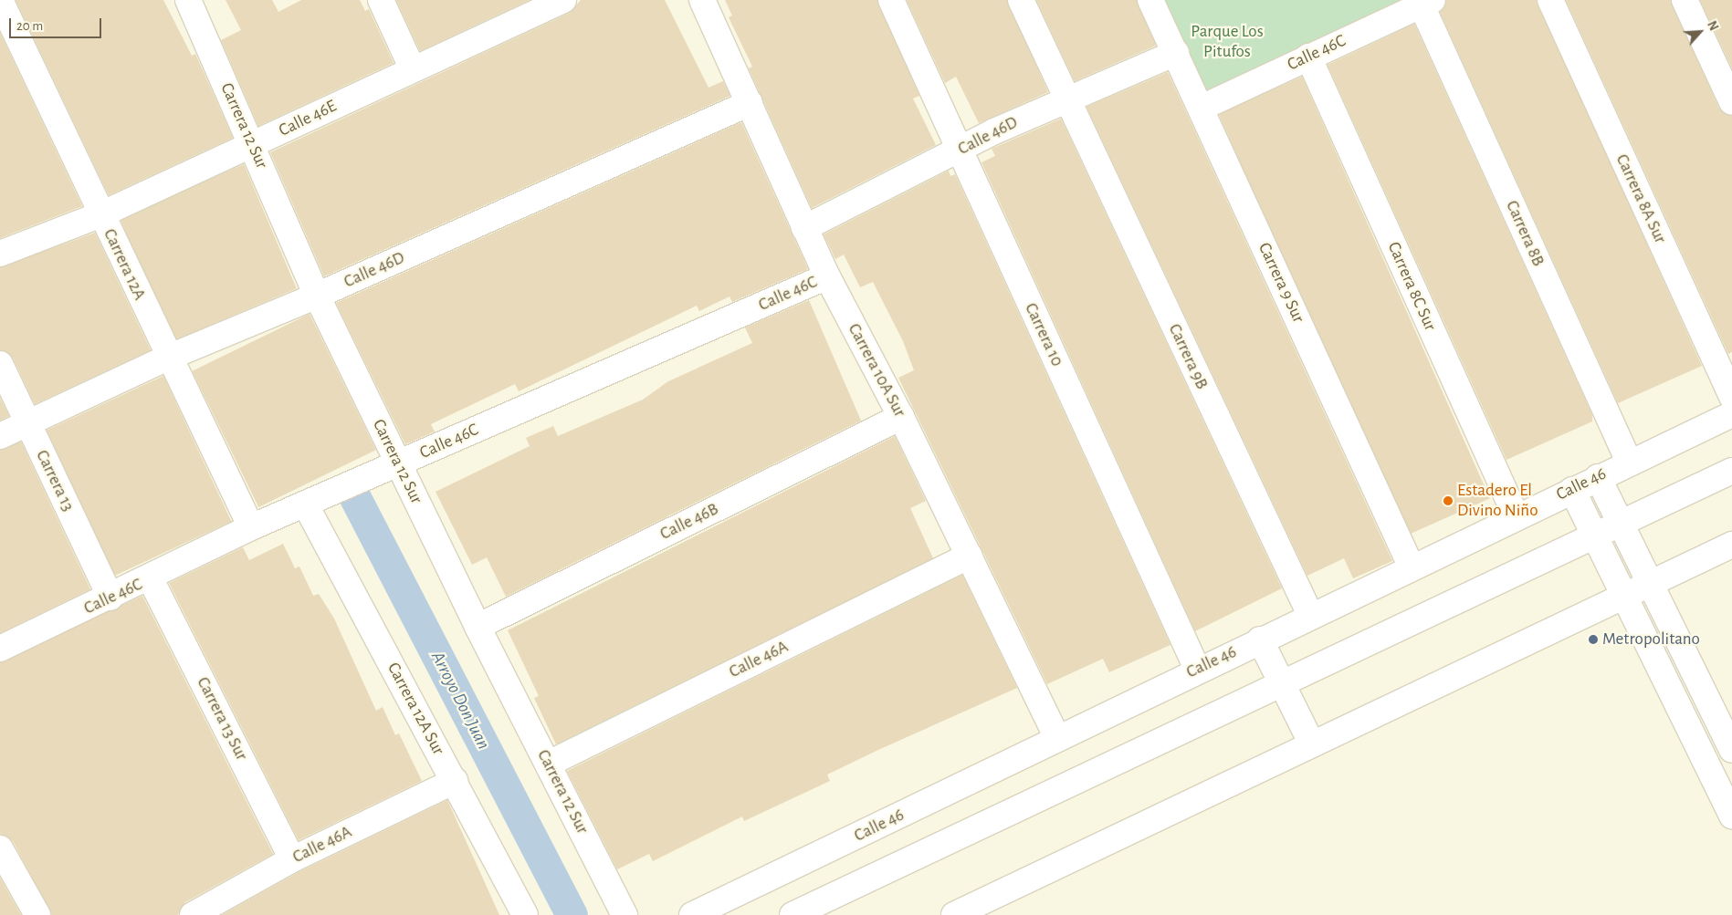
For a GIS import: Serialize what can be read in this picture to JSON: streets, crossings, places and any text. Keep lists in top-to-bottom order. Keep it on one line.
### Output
{"streets":{"street":["Calle 46C","Calle 46E","Carrera 12 Sur","Calle 46D","Carrera 8A Sur","Carrera 8B","Carrera 12A","Carrera 9 Sur","Carrera 8C Sur","Carrera 10","Carrera 9B","Carrera 10A Sur","Carrera 13","Calle 46","Calle 46B","Calle 46A","Carrera 12A Sur","Carrera 13 Sur"]},"crossings":[["Calle 46C","Carrera 12 Sur"],["Calle 46C","Carrera 8B"],["Calle 46C","Carrera 12A"],["Calle 46C","Carrera 9 Sur"],["Calle 46C","Carrera 8C Sur"],["Calle 46C","Carrera 10A Sur"],["Calle 46C","Carrera 13"],["Calle 46C","Carrera 12A Sur"],["Calle 46C","Carrera 13 Sur"],["Calle 46E","Carrera 12 Sur"],["Calle 46E","Carrera 12A"],["Carrera 12 Sur","Calle 46D"],["Carrera 12 Sur","Calle 46B"],["Carrera 12 Sur","Calle 46A"],["Calle 46D","Carrera 12A"],["Calle 46D","Carrera 9 Sur"],["Calle 46D","Carrera 10"],["Calle 46D","Carrera 9B"],["Calle 46D","Carrera 10A Sur"],["Calle 46D","Carrera 13"],["Carrera 8B","Calle 46"],["Carrera 9 Sur","Calle 46"],["Carrera 8C Sur","Calle 46"],["Carrera 10","Calle 46"],["Carrera 9B","Calle 46"],["Carrera 10A Sur","Calle 46"],["Carrera 10A Sur","Calle 46B"],["Carrera 10A Sur","Calle 46A"],["Calle 46A","Carrera 12A Sur"],["Calle 46A","Carrera 13 Sur"]],"water":["Arroyo Don Juan"],"parks":["Parque Los Pitufos"],"places":["Estadero El Divino Niño","Metropolitano"],"scale_bar":"20 m","north":"top right"}
